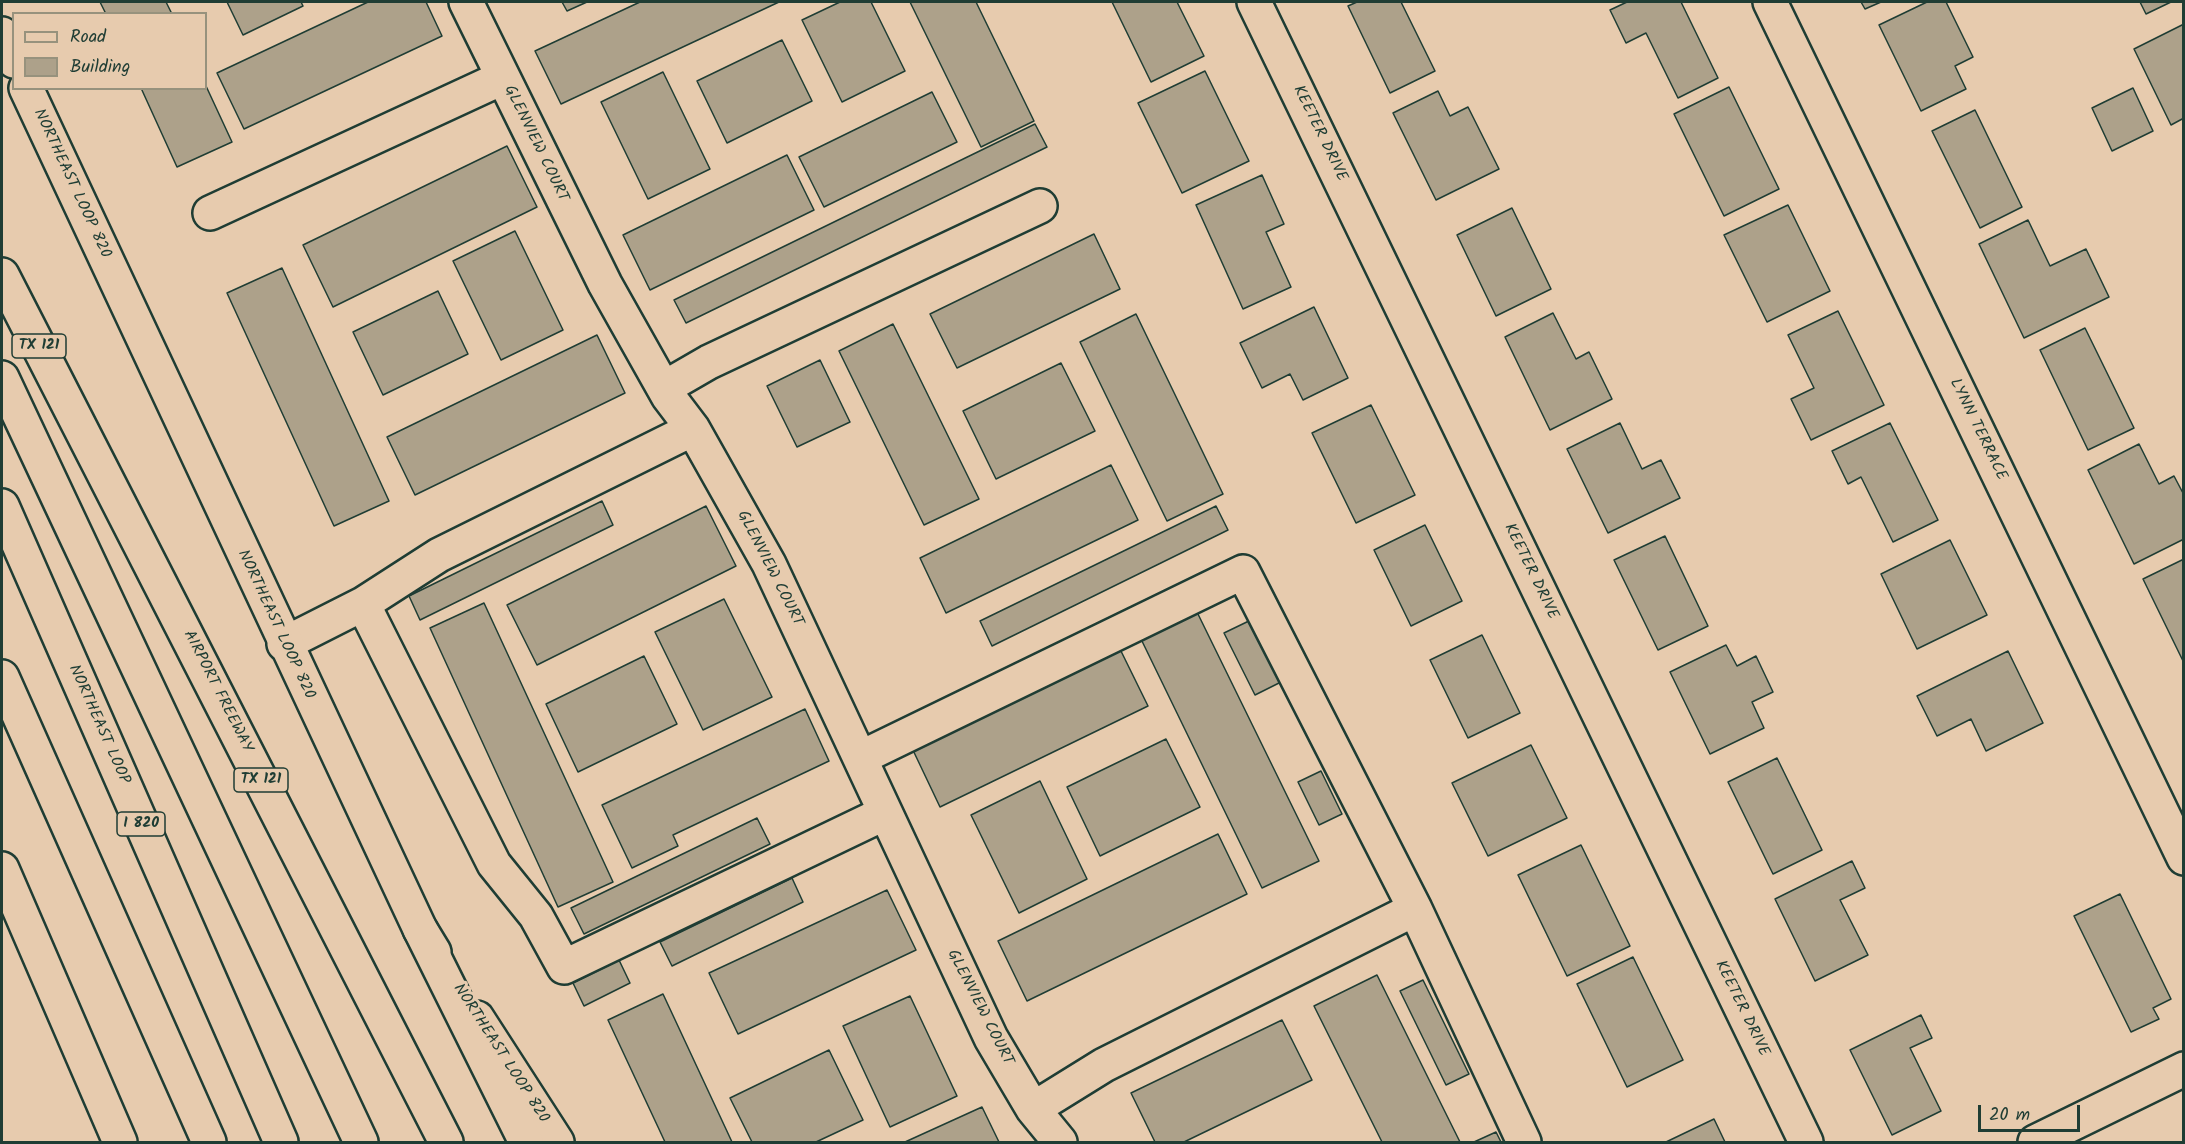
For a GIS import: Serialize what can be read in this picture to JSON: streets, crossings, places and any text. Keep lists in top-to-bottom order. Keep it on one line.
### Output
{"streets":{"main road":["KEETER DRIVE","GLENVIEW COURT","NORTHEAST LOOP 820","TX 121","LYNN TERRACE","AIRPORT FREEWAY","NORTHEAST LOOP","I 820"]},"legend":["Road","Building"],"scale_bar":"20 m"}
